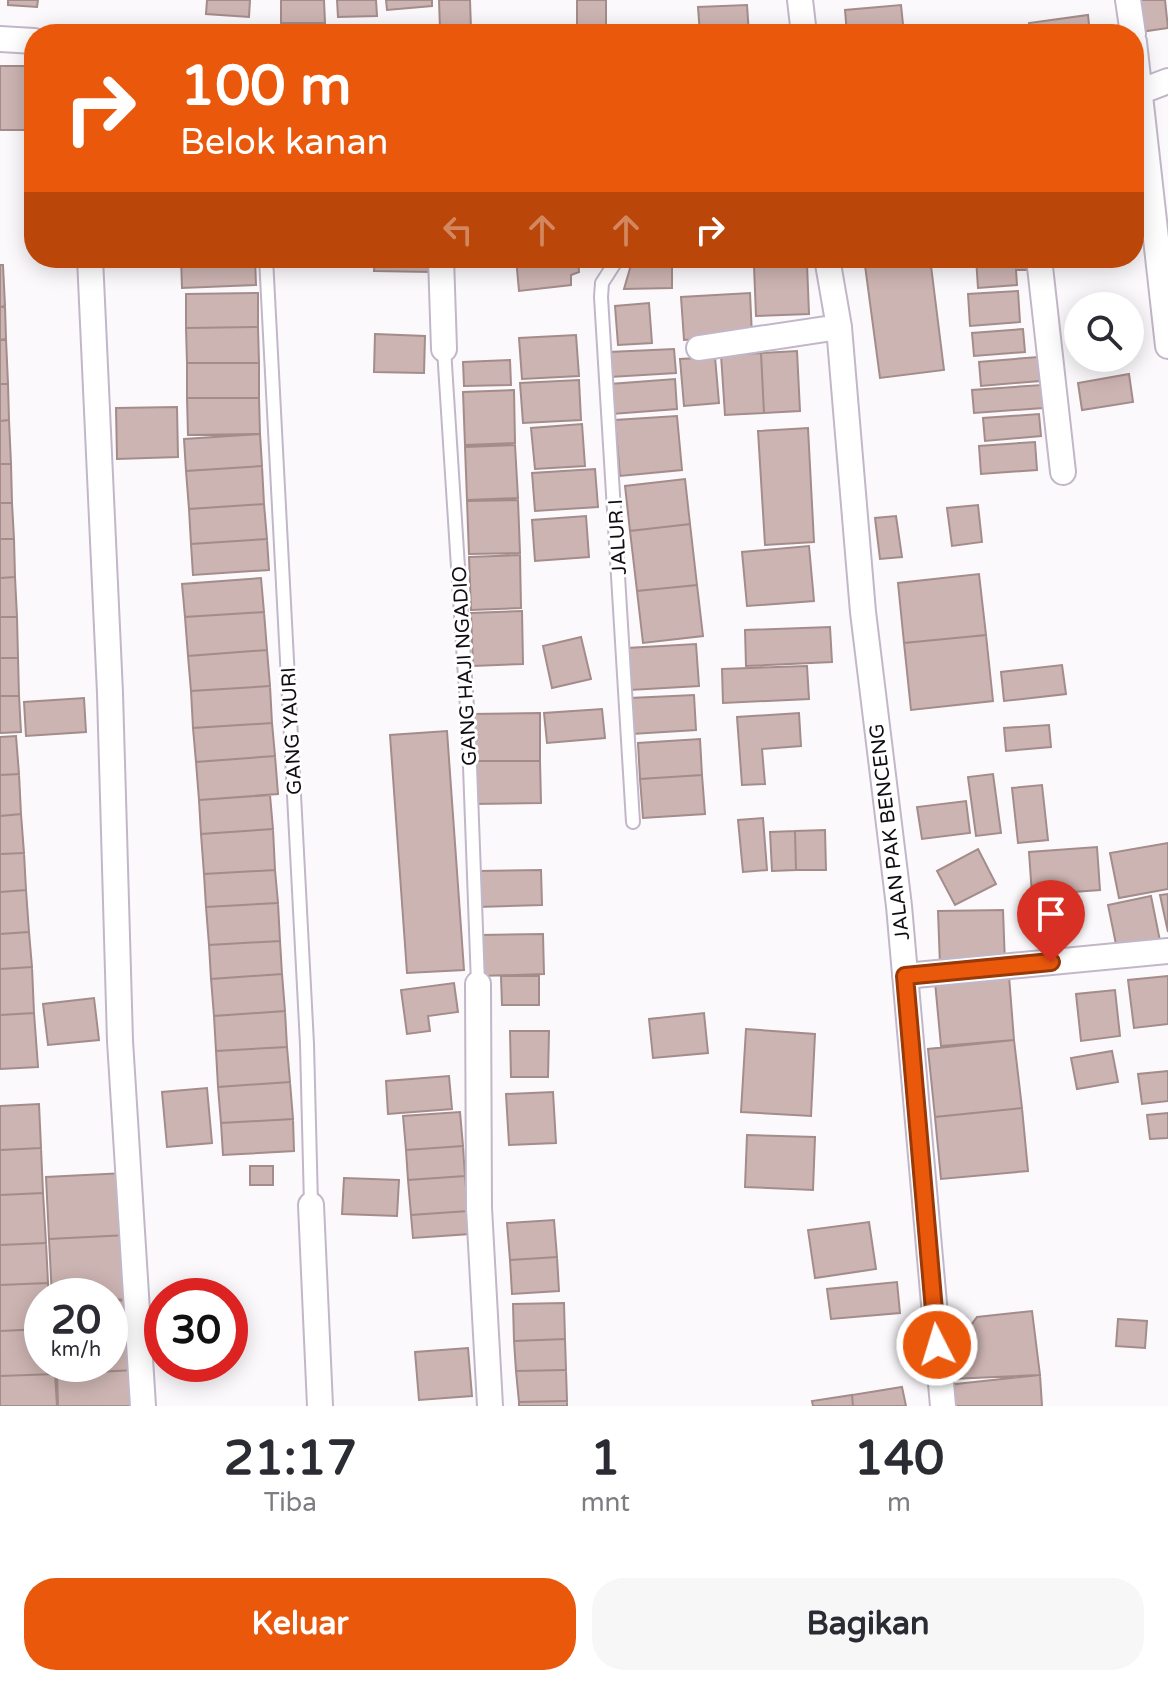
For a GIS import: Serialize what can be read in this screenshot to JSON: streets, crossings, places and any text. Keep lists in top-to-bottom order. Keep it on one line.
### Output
{"streets":{"street":["JALAN PAK BENCENG"],"lane":["JALUR I","GANG HAJI NGADIO","GANG YAURI"]},"page":{"turn":["100 m","Belok kanan"],"speed":"20 km/h","limit":"30","eta":["21:17","Tiba","1","mnt","140","m"],"buttons":["Keluar","Bagikan"]}}
